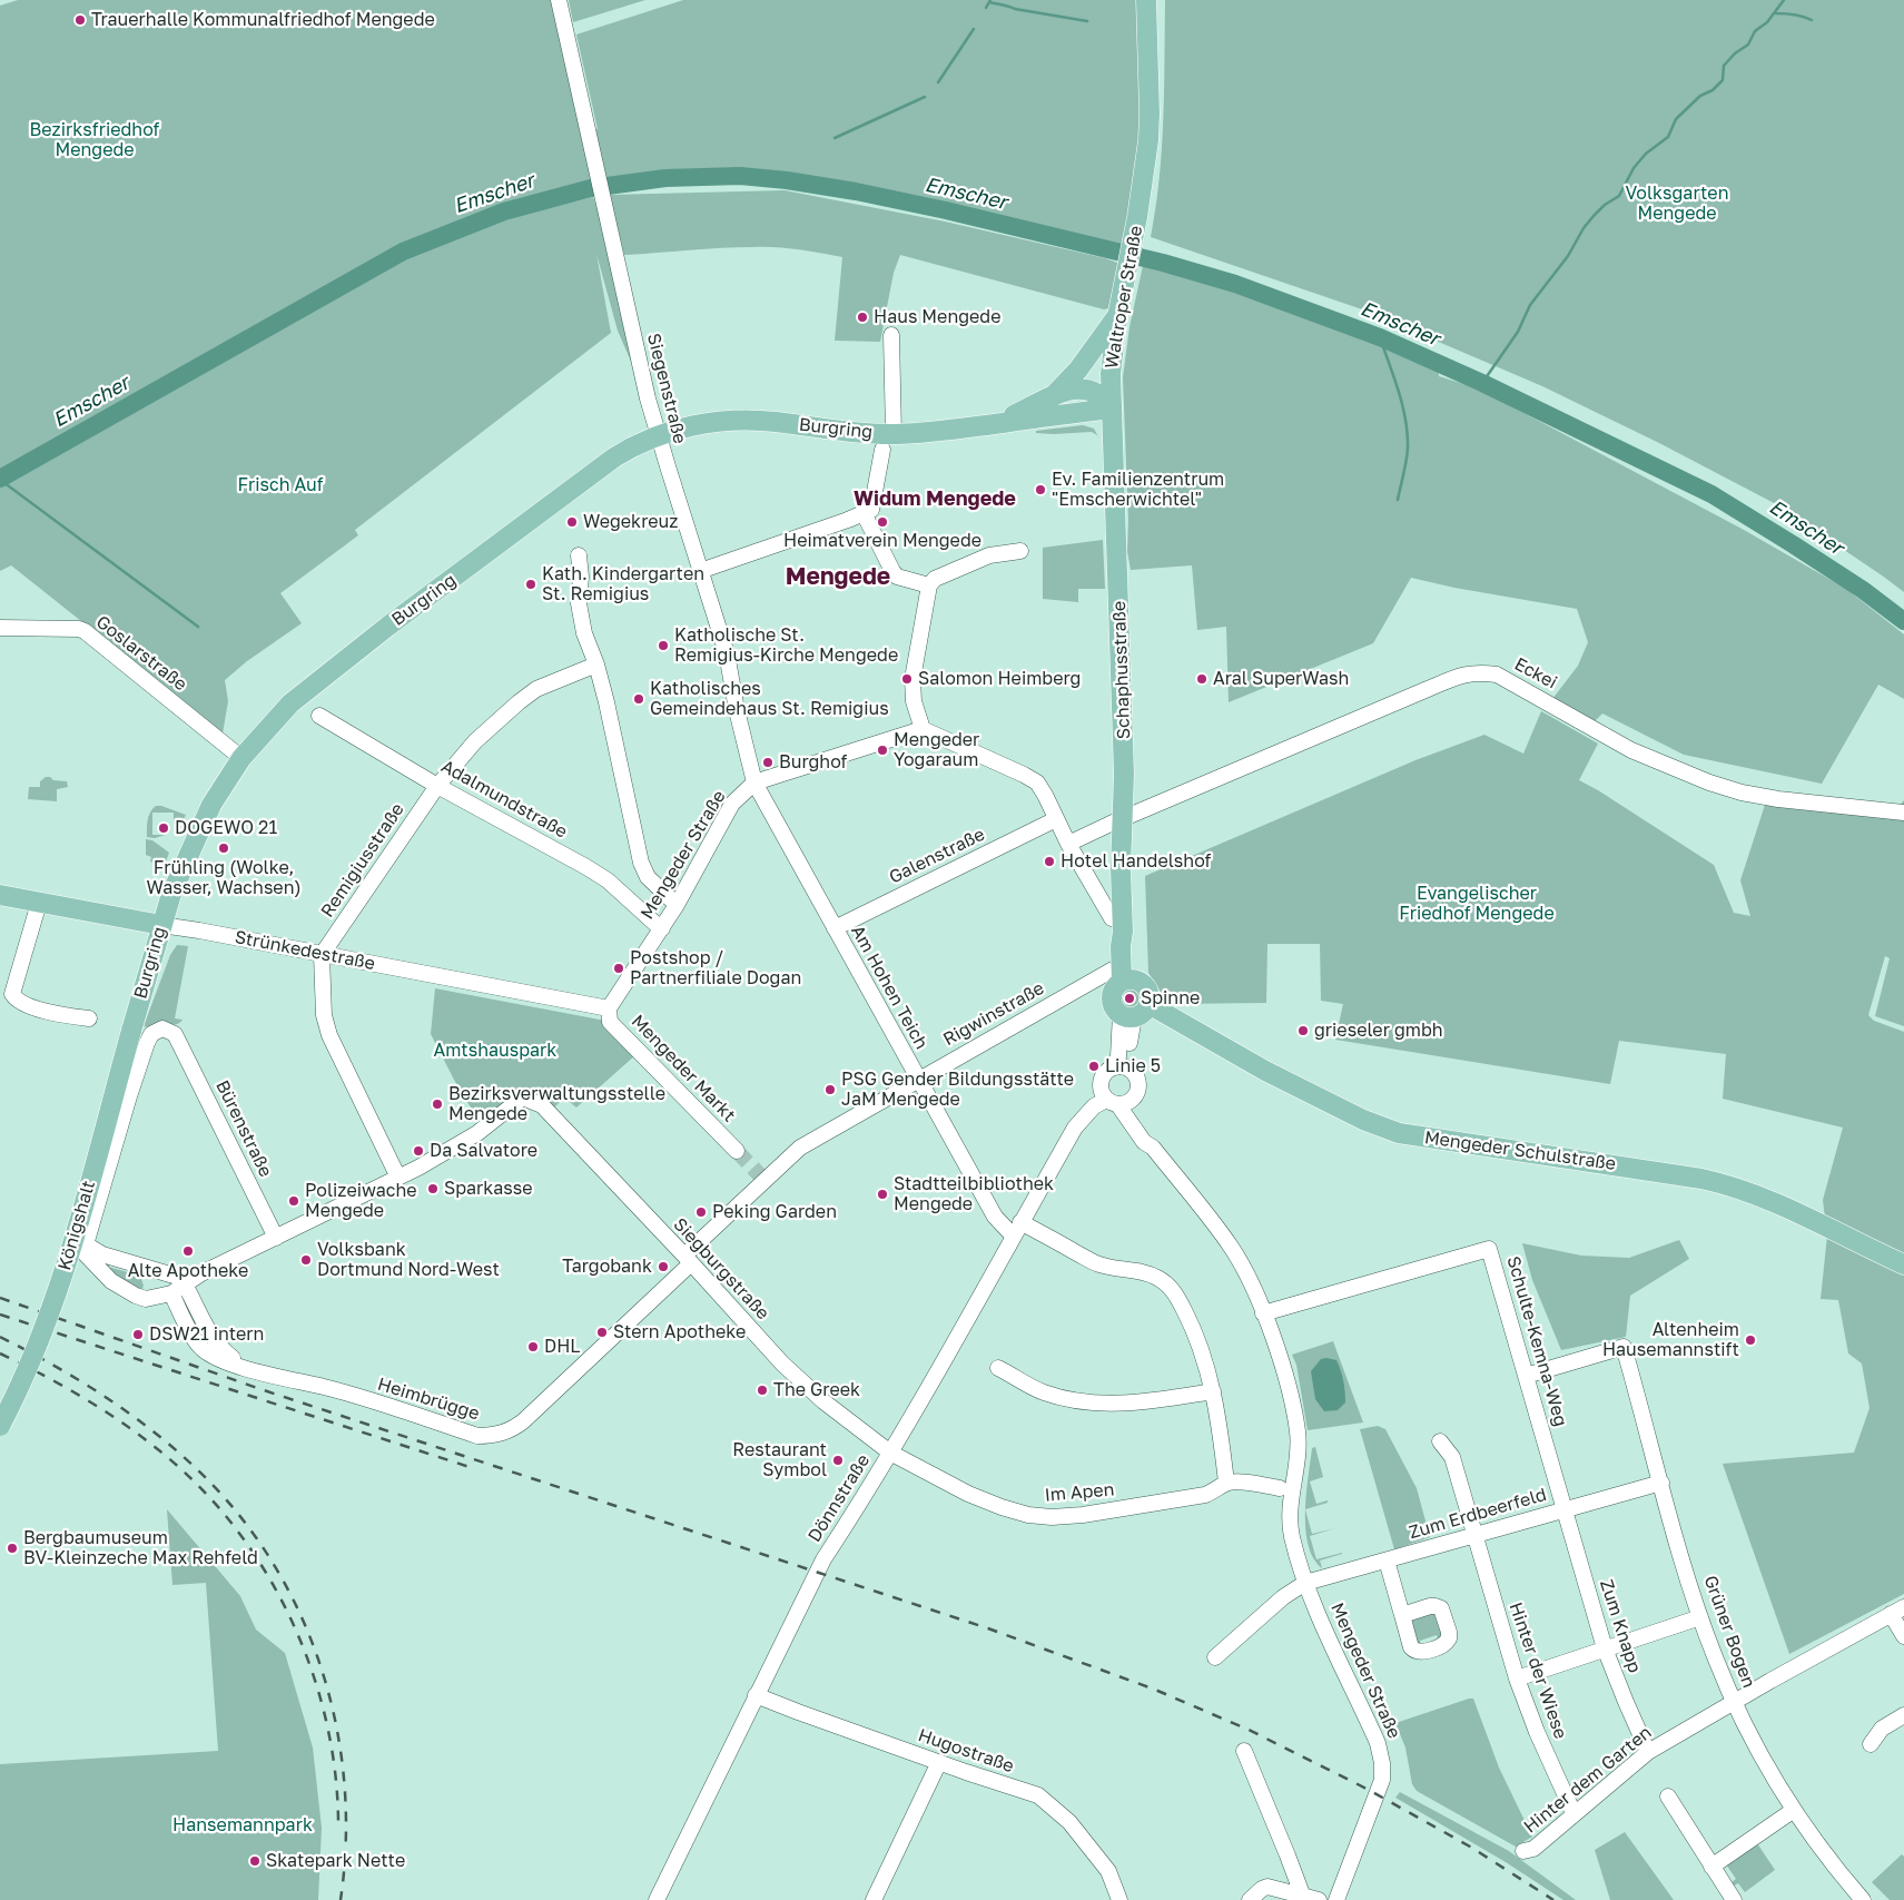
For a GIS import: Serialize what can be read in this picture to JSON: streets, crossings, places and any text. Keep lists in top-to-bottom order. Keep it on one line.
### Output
{"streets":{"main road":["Waltroper Straße","Burgring","Schaphusstraße","Strünkedestraße","Mengeder Schulstraße","Königshalt"],"street":["Siegenstraße","Goslarstraße","Eckei","Adalmundstraße","Mengeder Straße","Galenstraße","Remigiusstraße","Am Hohen Teich","Rigwinstraße","Mengeder Markt","Bürenstraße","Siegburgstraße","Schulte-Kemna-Weg","Heimbrügge","Im Apen","Dönnstraße","Zum Erdbeerfeld","Zum Knapp","Grüner Bogen","Hinter der Wiese","Hugostraße","Hinter dem Garten"]},"crossings":[["Waltroper Straße","Schaphusstraße"],["Siegenstraße","Burgring"],["Siegenstraße","Mengeder Straße"],["Siegenstraße","Am Hohen Teich"],["Burgring","Goslarstraße"],["Burgring","Strünkedestraße"],["Burgring","Königshalt"],["Schaphusstraße","Eckei"],["Schaphusstraße","Rigwinstraße"],["Schaphusstraße","Mengeder Schulstraße"],["Adalmundstraße","Mengeder Straße"],["Adalmundstraße","Remigiusstraße"],["Mengeder Straße","Strünkedestraße"],["Mengeder Straße","Am Hohen Teich"],["Mengeder Straße","Mengeder Markt"],["Mengeder Straße","Schulte-Kemna-Weg"],["Mengeder Straße","Dönnstraße"],["Mengeder Straße","Zum Erdbeerfeld"],["Galenstraße","Am Hohen Teich"],["Remigiusstraße","Strünkedestraße"],["Strünkedestraße","Mengeder Markt"],["Am Hohen Teich","Rigwinstraße"],["Am Hohen Teich","Dönnstraße"],["Rigwinstraße","Mengeder Schulstraße"],["Rigwinstraße","Siegburgstraße"],["Rigwinstraße","Heimbrügge"],["Siegburgstraße","Heimbrügge"],["Siegburgstraße","Im Apen"],["Siegburgstraße","Dönnstraße"],["Schulte-Kemna-Weg","Zum Erdbeerfeld"],["Schulte-Kemna-Weg","Zum Knapp"],["Schulte-Kemna-Weg","Grüner Bogen"],["Im Apen","Dönnstraße"],["Dönnstraße","Hugostraße"],["Zum Erdbeerfeld","Zum Knapp"],["Zum Erdbeerfeld","Grüner Bogen"],["Zum Erdbeerfeld","Hinter der Wiese"],["Zum Knapp","Hinter dem Garten"],["Grüner Bogen","Hinter dem Garten"],["Hinter der Wiese","Hinter dem Garten"]],"districts":["Widum Mengede","Mengede"],"water":["Emscher"],"parks":["Bezirksfriedhof Mengede","Volksgarten Mengede","Frisch Auf","Evangelischer Friedhof Mengede","Amtshauspark","Hansemannpark"],"places":["Trauerhalle Kommunalfriedhof Mengede","Haus Mengede","Ev. Familienzentrum \"Emscherwichtel\"","Wegekreuz","Heimatverein Mengede","Kath. Kindergarten St. Remigius","Katholische St. Remigius-Kirche Mengede","Salomon Heimberg","Aral SuperWash","Katholisches Gemeindehaus St. Remigius","Mengeder Yogaraum","Burghof","DOGEWO 21","Frühling (Wolke, Wasser, Wachsen)","Hotel Handelshof","Postshop / Partnerfiliale Dogan","Spinne","grieseler gmbh","Linie 5","PSG Gender Bildungsstätte JaM Mengede","Bezirksverwaltungsstelle Mengede","Da Salvatore","Sparkasse","Stadtteilbibliothek Mengede","Polizeiwache Mengede","Peking Garden","Alte Apotheke","Volksbank Dortmund Nord-West","Targobank","Stern Apotheke","DSW21 intern","Altenheim Hausemannstift","DHL","The Greek","Restaurant Symbol","Bergbaumuseum BV-Kleinzeche Max Rehfeld","Skatepark Nette"]}
